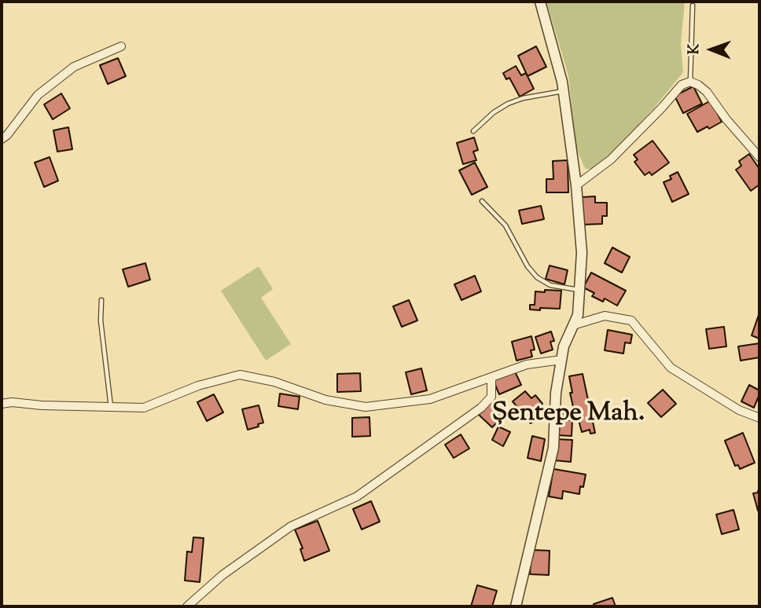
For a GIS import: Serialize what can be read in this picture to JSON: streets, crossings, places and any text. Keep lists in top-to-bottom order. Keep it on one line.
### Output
{"districts":["Şentepe Mah."],"north":"left"}
